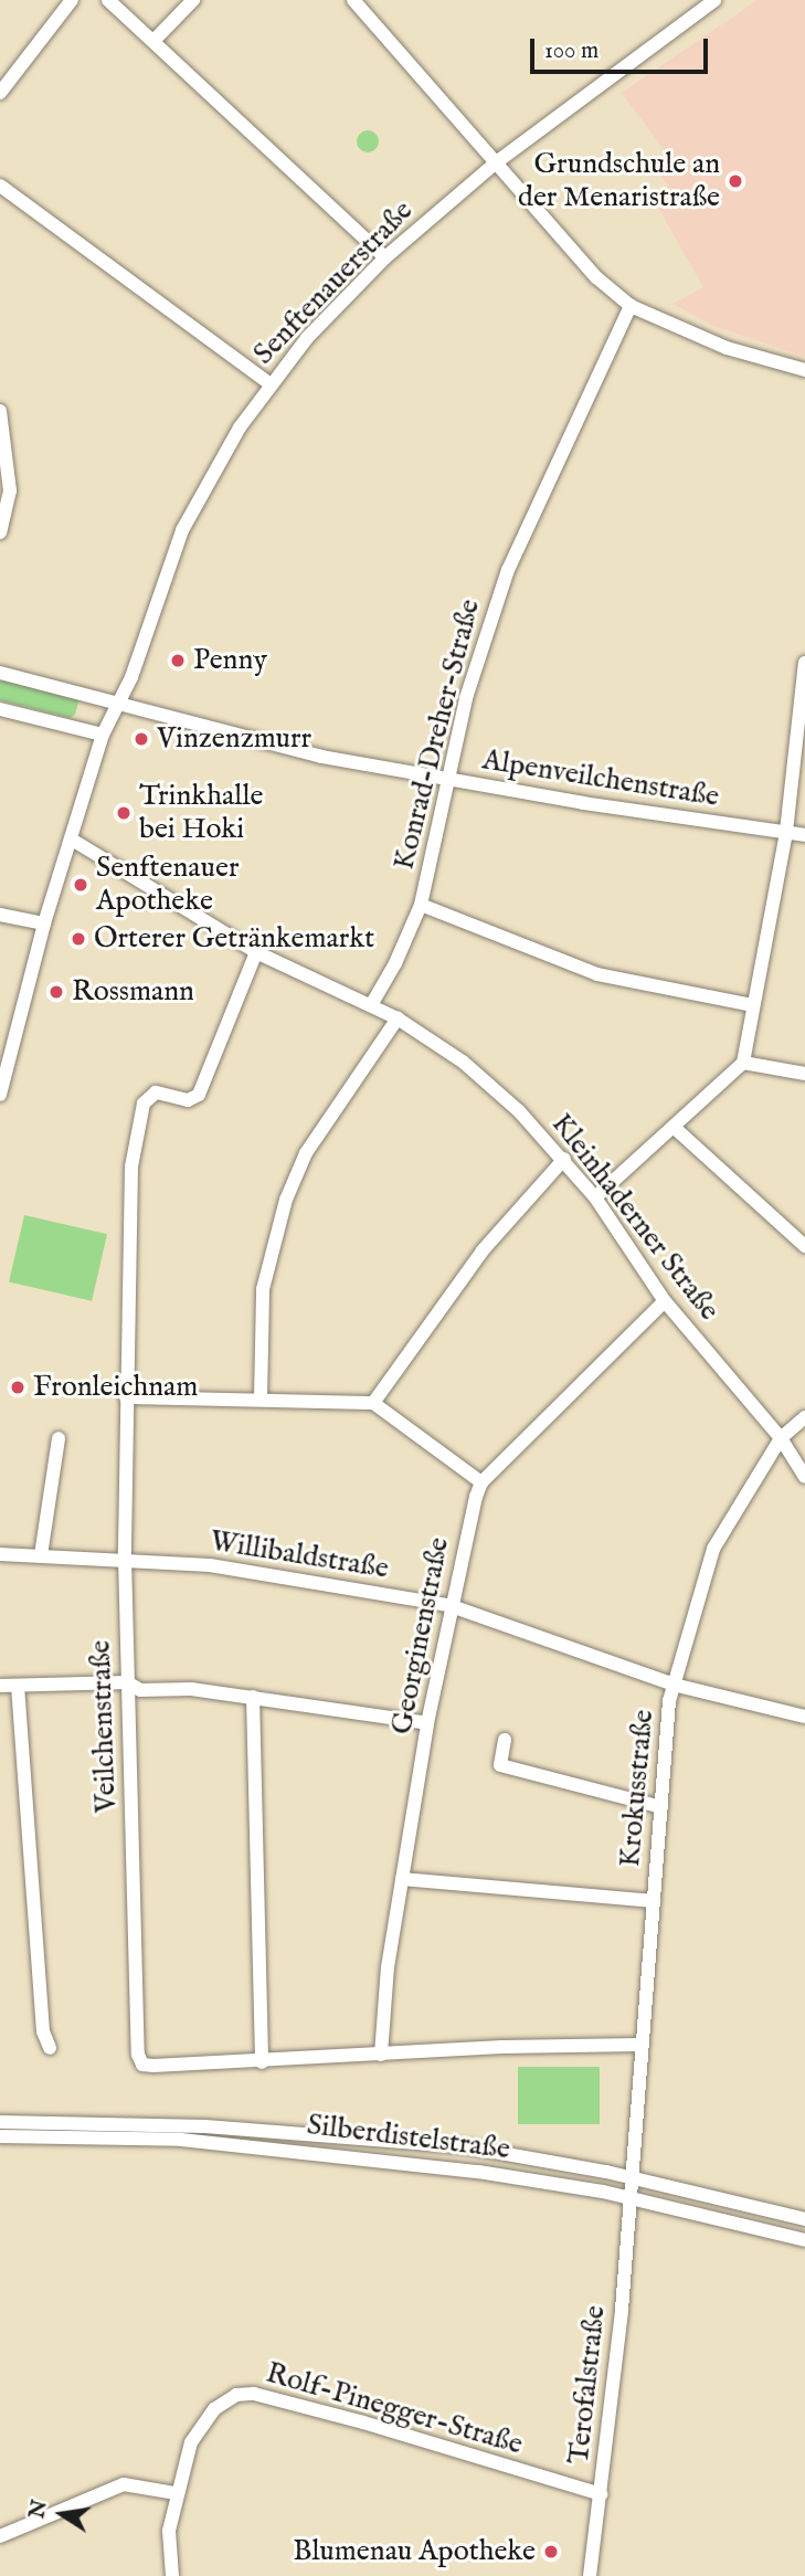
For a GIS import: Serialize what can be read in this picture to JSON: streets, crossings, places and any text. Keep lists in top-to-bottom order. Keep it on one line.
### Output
{"streets":{"street":["Senftenauerstraße","Konrad-Dreher-Straße","Alpenveilchenstraße","Kleinhaderner Straße","Willibaldstraße","Georginenstraße","Veilchenstraße","Krokusstraße","Silberdistelstraße","Terofalstraße","Rolf-Pinegger-Straße"]},"crossings":[["Senftenauerstraße","Alpenveilchenstraße"],["Senftenauerstraße","Kleinhaderner Straße"],["Konrad-Dreher-Straße","Alpenveilchenstraße"],["Konrad-Dreher-Straße","Kleinhaderner Straße"],["Kleinhaderner Straße","Veilchenstraße"],["Kleinhaderner Straße","Krokusstraße"],["Willibaldstraße","Georginenstraße"],["Willibaldstraße","Veilchenstraße"],["Willibaldstraße","Krokusstraße"],["Georginenstraße","Veilchenstraße"],["Veilchenstraße","Krokusstraße"],["Krokusstraße","Silberdistelstraße"],["Krokusstraße","Terofalstraße"],["Silberdistelstraße","Terofalstraße"],["Terofalstraße","Rolf-Pinegger-Straße"]],"places":["Grundschule an der Menaristraße","Penny","Vinzenzmurr","Trinkhalle bei Hoki","Senftenauer Apotheke","Orterer Getränkemarkt","Rossmann","Fronleichnam","Blumenau Apotheke"],"scale_bar":"100 m","north":"left"}
